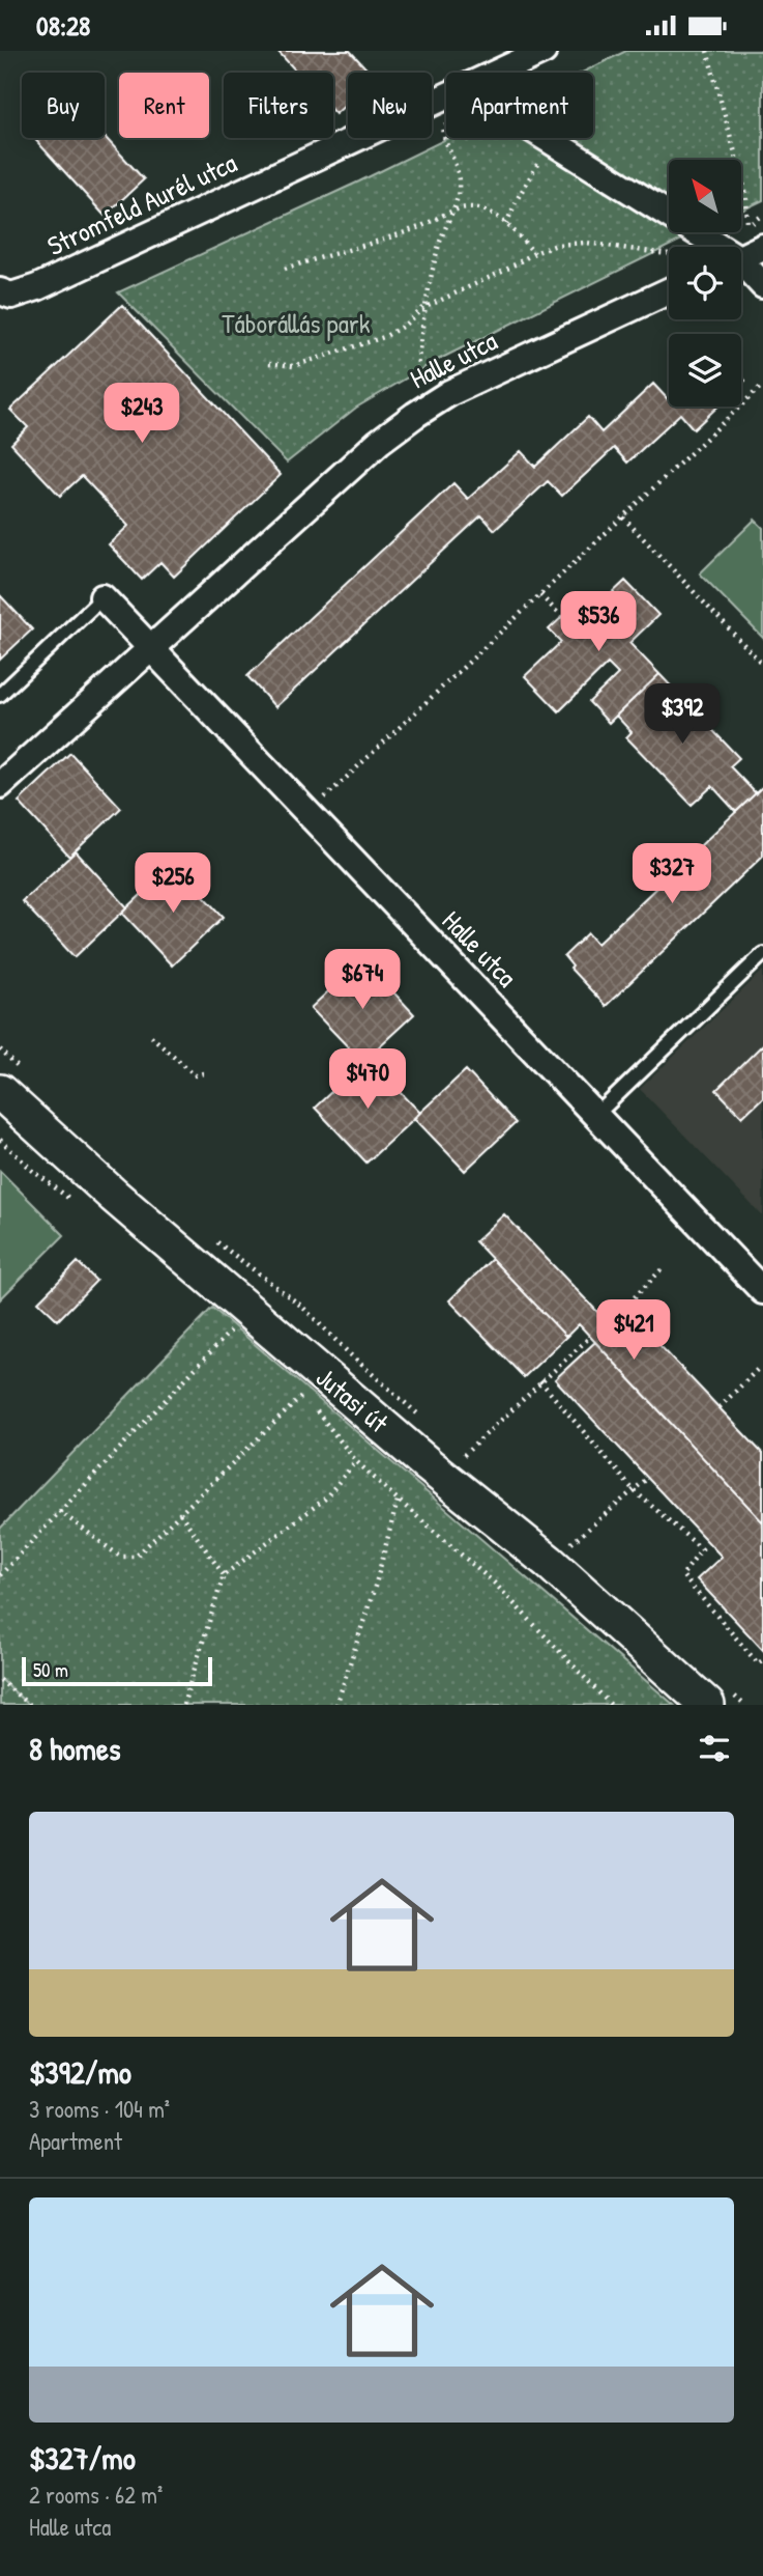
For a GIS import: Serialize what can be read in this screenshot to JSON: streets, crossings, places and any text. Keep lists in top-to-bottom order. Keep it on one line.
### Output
{"streets":{"street":["Stromfeld Aurél utca","Halle utca","Jutasi út"]},"parks":["Táborállás park"],"scale_bar":"50 m","north":"top left","page":{"status":"08:28","chip":["Buy","Rent","Filters","New","Apartment"],"price":["$243","$536","$392","$327","$256","$674","$470","$421"],"scale":"50 m","heading":"8 homes","list":[{"name":"$392/mo","note":"3 rooms · 104 m² · Apartment"},{"name":"$327/mo","note":"2 rooms · 62 m² · Halle utca"}]}}
